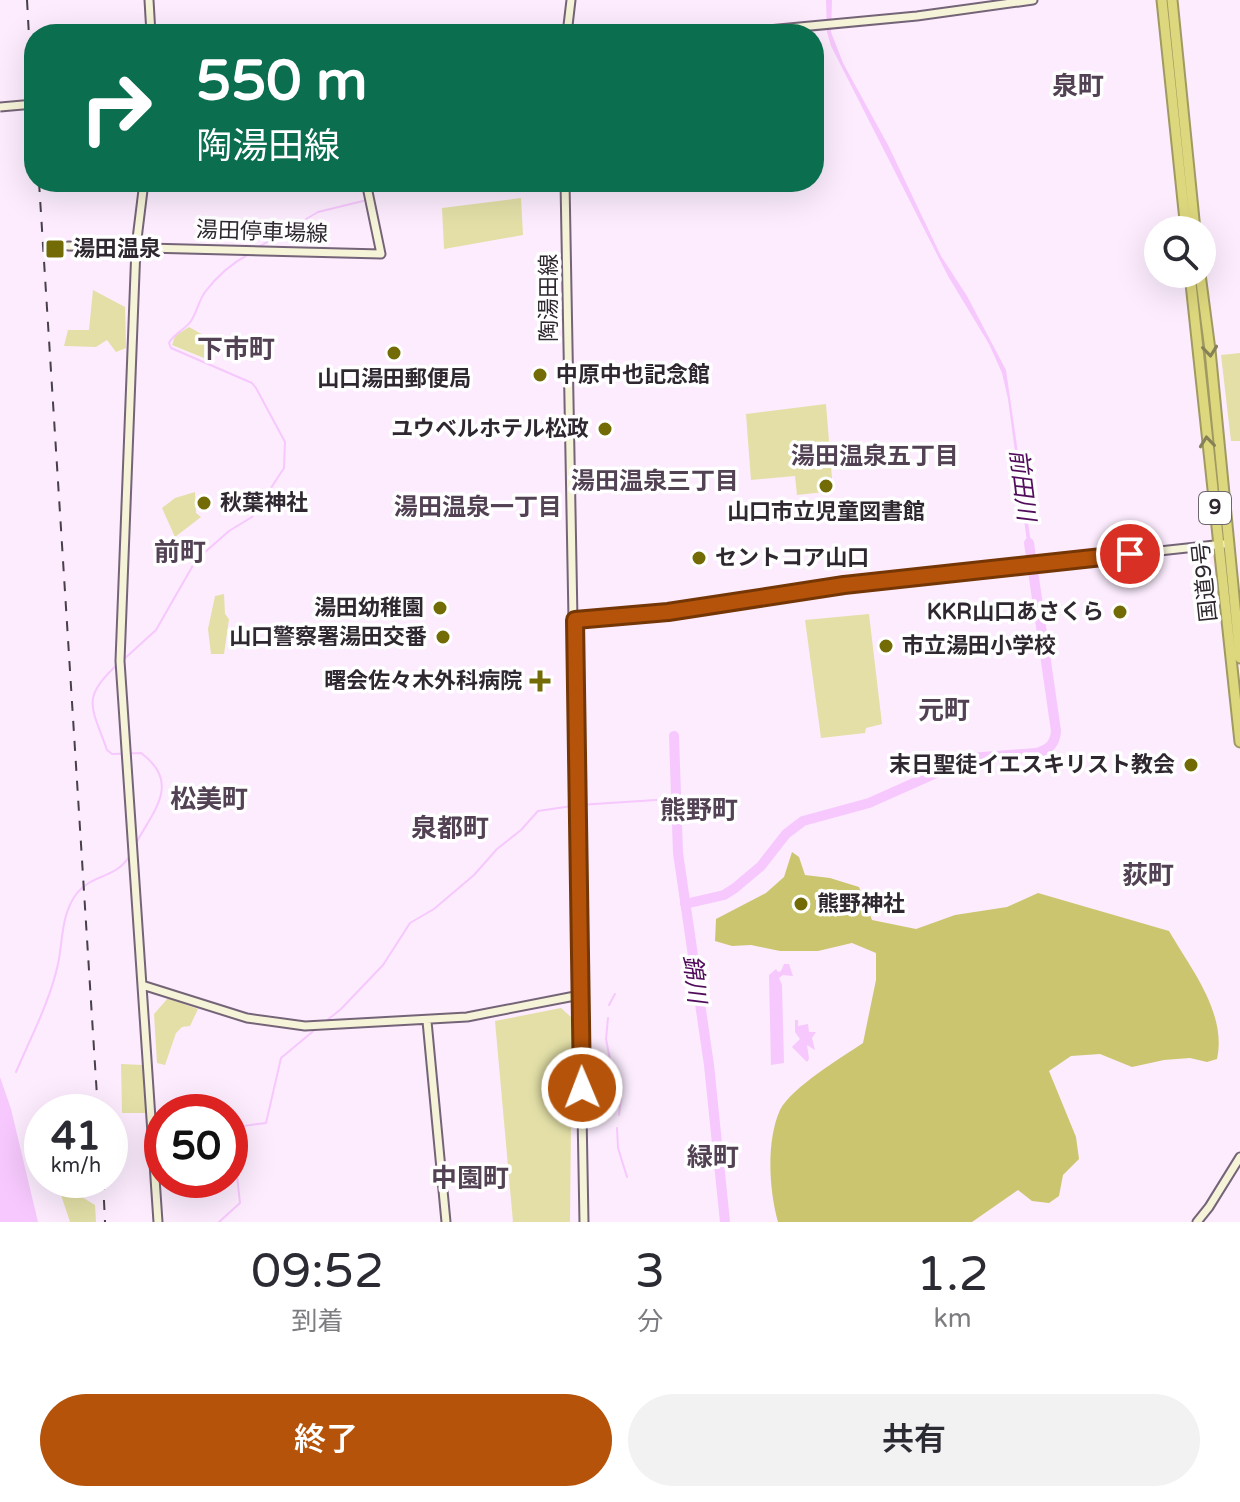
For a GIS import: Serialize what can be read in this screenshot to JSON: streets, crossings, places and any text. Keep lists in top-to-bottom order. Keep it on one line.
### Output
{"streets":{"highway":["9","国道9号"],"main road":["湯田停車場線","陶湯田線"]},"districts":["泉町","下市町","湯田温泉五丁目","湯田温泉三丁目","湯田温泉一丁目","前町","元町","松美町","熊野町","泉都町","荻町","緑町","中園町"],"water":["前田川","錦川"],"places":{"transit":["湯田温泉"],"other":["山口湯田郵便局","中原中也記念館","ユウベルホテル松政","山口市立児童図書館","秋葉神社","セントコア山口","湯田幼稚園","KKR山口あさくら","山口警察署湯田交番","市立湯田小学校","末日聖徒イエスキリスト教会","熊野神社"],"health":["曙会佐々木外科病院"]},"page":{"turn":["550 m","陶湯田線"],"speed":"41 km/h","limit":"50","eta":["09:52","到着","3","分","1.2","km"],"buttons":["終了","共有"]}}
